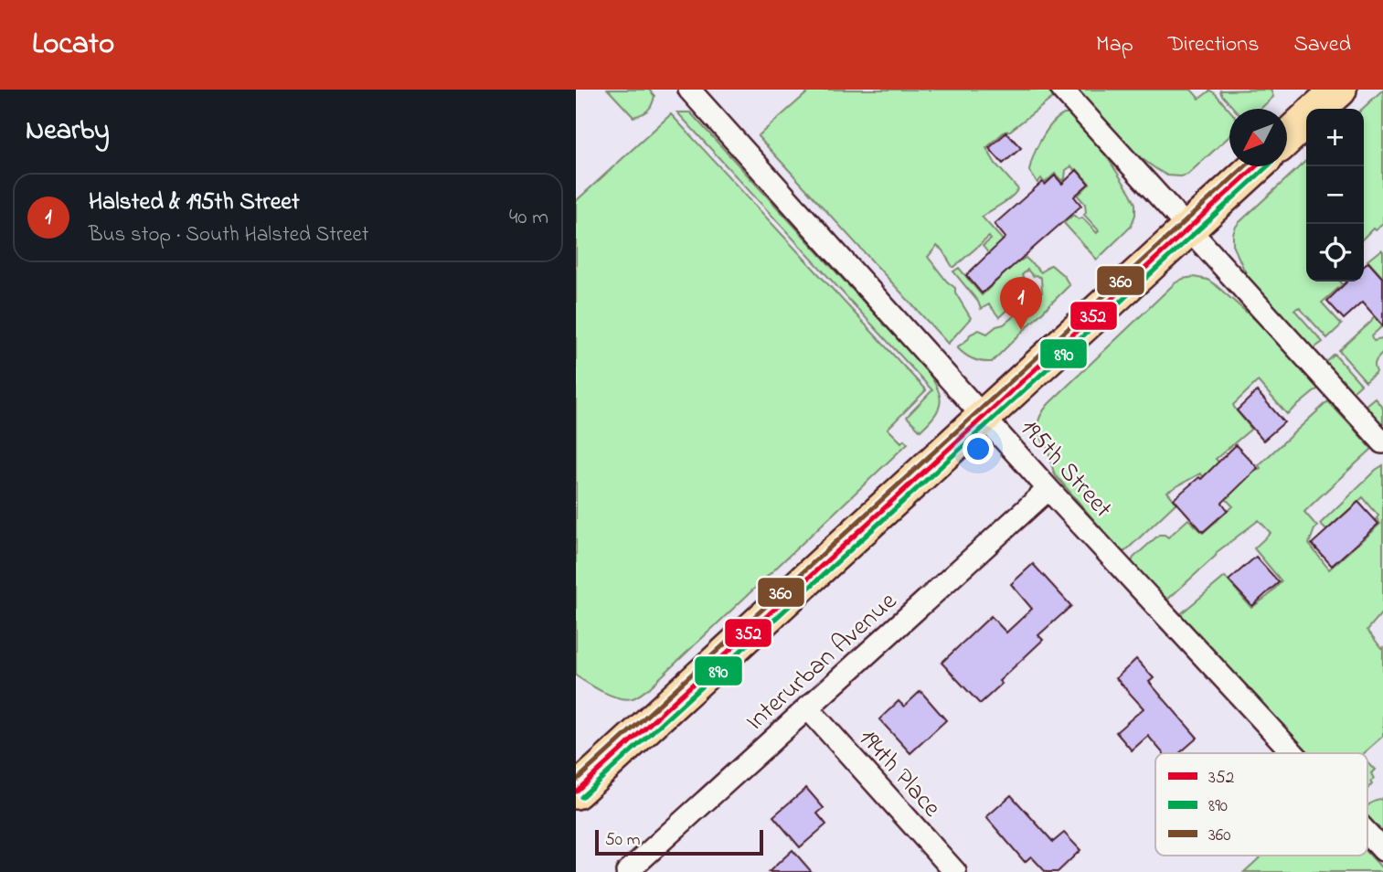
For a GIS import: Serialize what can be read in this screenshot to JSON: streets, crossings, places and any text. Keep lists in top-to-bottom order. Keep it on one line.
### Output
{"streets":{"street":["195th Street","Interurban Avenue","194th Place"]},"crossings":[["195th Street","Interurban Avenue"],["Interurban Avenue","194th Place"]],"lines":["transit line 352","transit line 890","transit line 360"],"legend":["352","890","360"],"scale_bar":"50 m","north":"bottom left","page":{"header":"Locato","nav":["Map","Directions","Saved"],"heading":"Nearby","map_buttons":["+","−"],"list":[{"mark":"1","name":"Halsted & 195th Street","note":"Bus stop · South Halsted Street","value":"40 m"}],"pins":"1","scale":"50 m"}}
